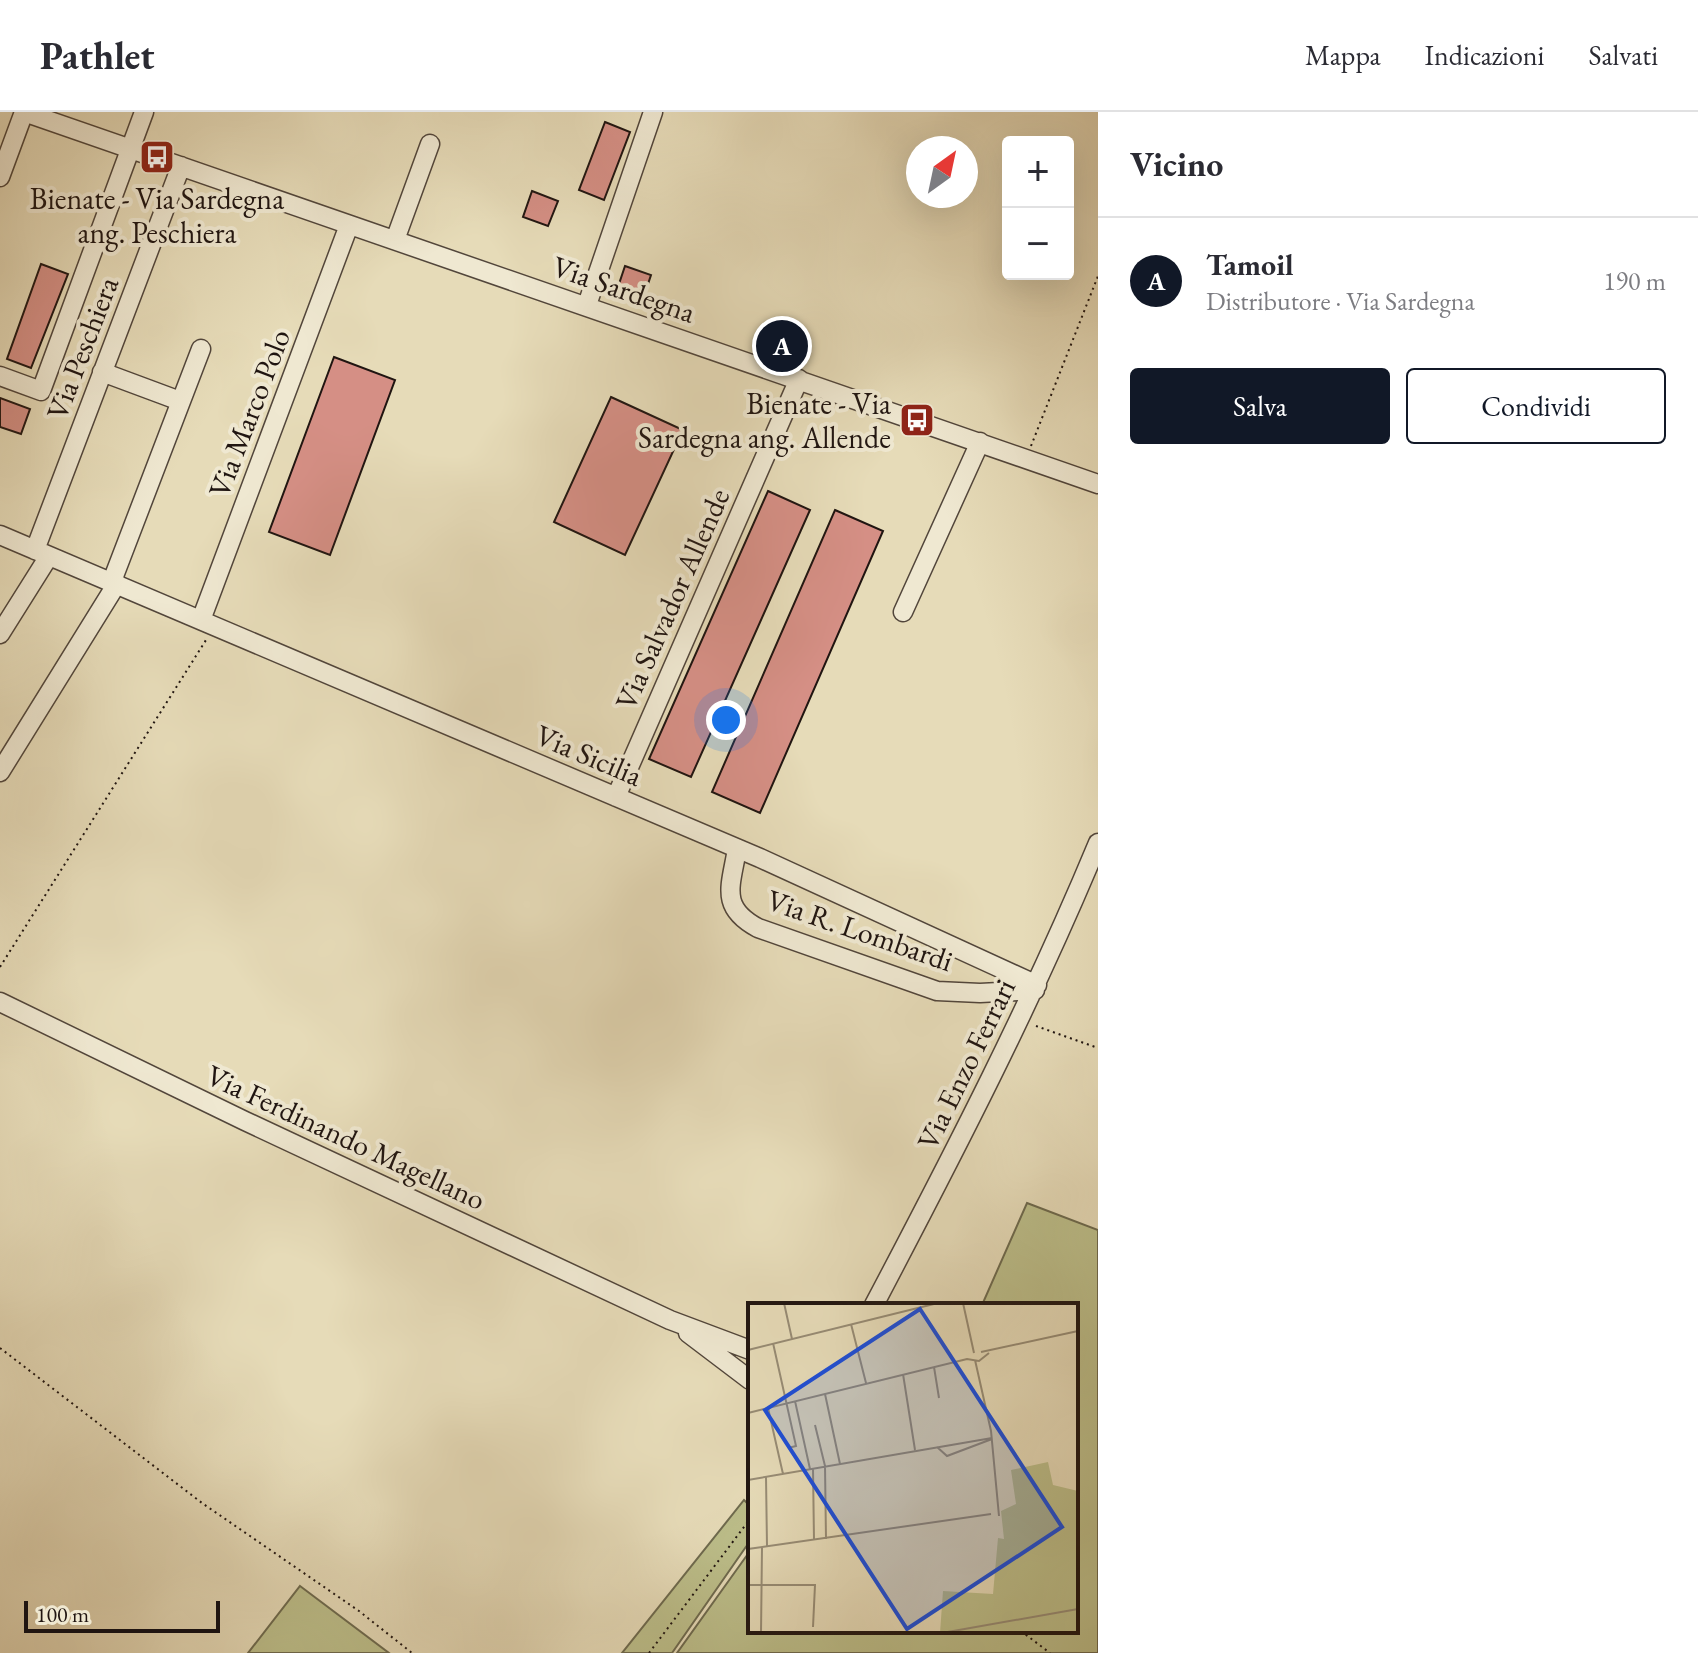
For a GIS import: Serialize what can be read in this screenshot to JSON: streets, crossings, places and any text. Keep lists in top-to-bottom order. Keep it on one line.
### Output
{"streets":{"street":["Via Sardegna","Via Peschiera","Via Marco Polo","Via Salvador Allende","Via Sicilia","Via R. Lombardi","Via Enzo Ferrari","Via Ferdinando Magellano"]},"crossings":[["Via Sardegna","Via Peschiera"],["Via Sardegna","Via Marco Polo"],["Via Sardegna","Via Salvador Allende"],["Via Peschiera","Via Sicilia"],["Via Marco Polo","Via Sicilia"],["Via Salvador Allende","Via Sicilia"],["Via Sicilia","Via R. Lombardi"],["Via Sicilia","Via Enzo Ferrari"],["Via R. Lombardi","Via Enzo Ferrari"]],"places":{"bus stop":["Bienate - Via Sardegna ang. Peschiera","Bienate - Via Sardegna ang. Allende"]},"scale_bar":"100 m","north":"top right","page":{"header":"Pathlet","nav":["Mappa","Indicazioni","Salvati"],"heading":"Vicino","map_buttons":["+","−"],"list":[{"mark":"A","name":"Tamoil","note":"Distributore · Via Sardegna","value":"190 m"}],"pins":"A","buttons":["Salva","Condividi"],"scale":"100 m"}}
